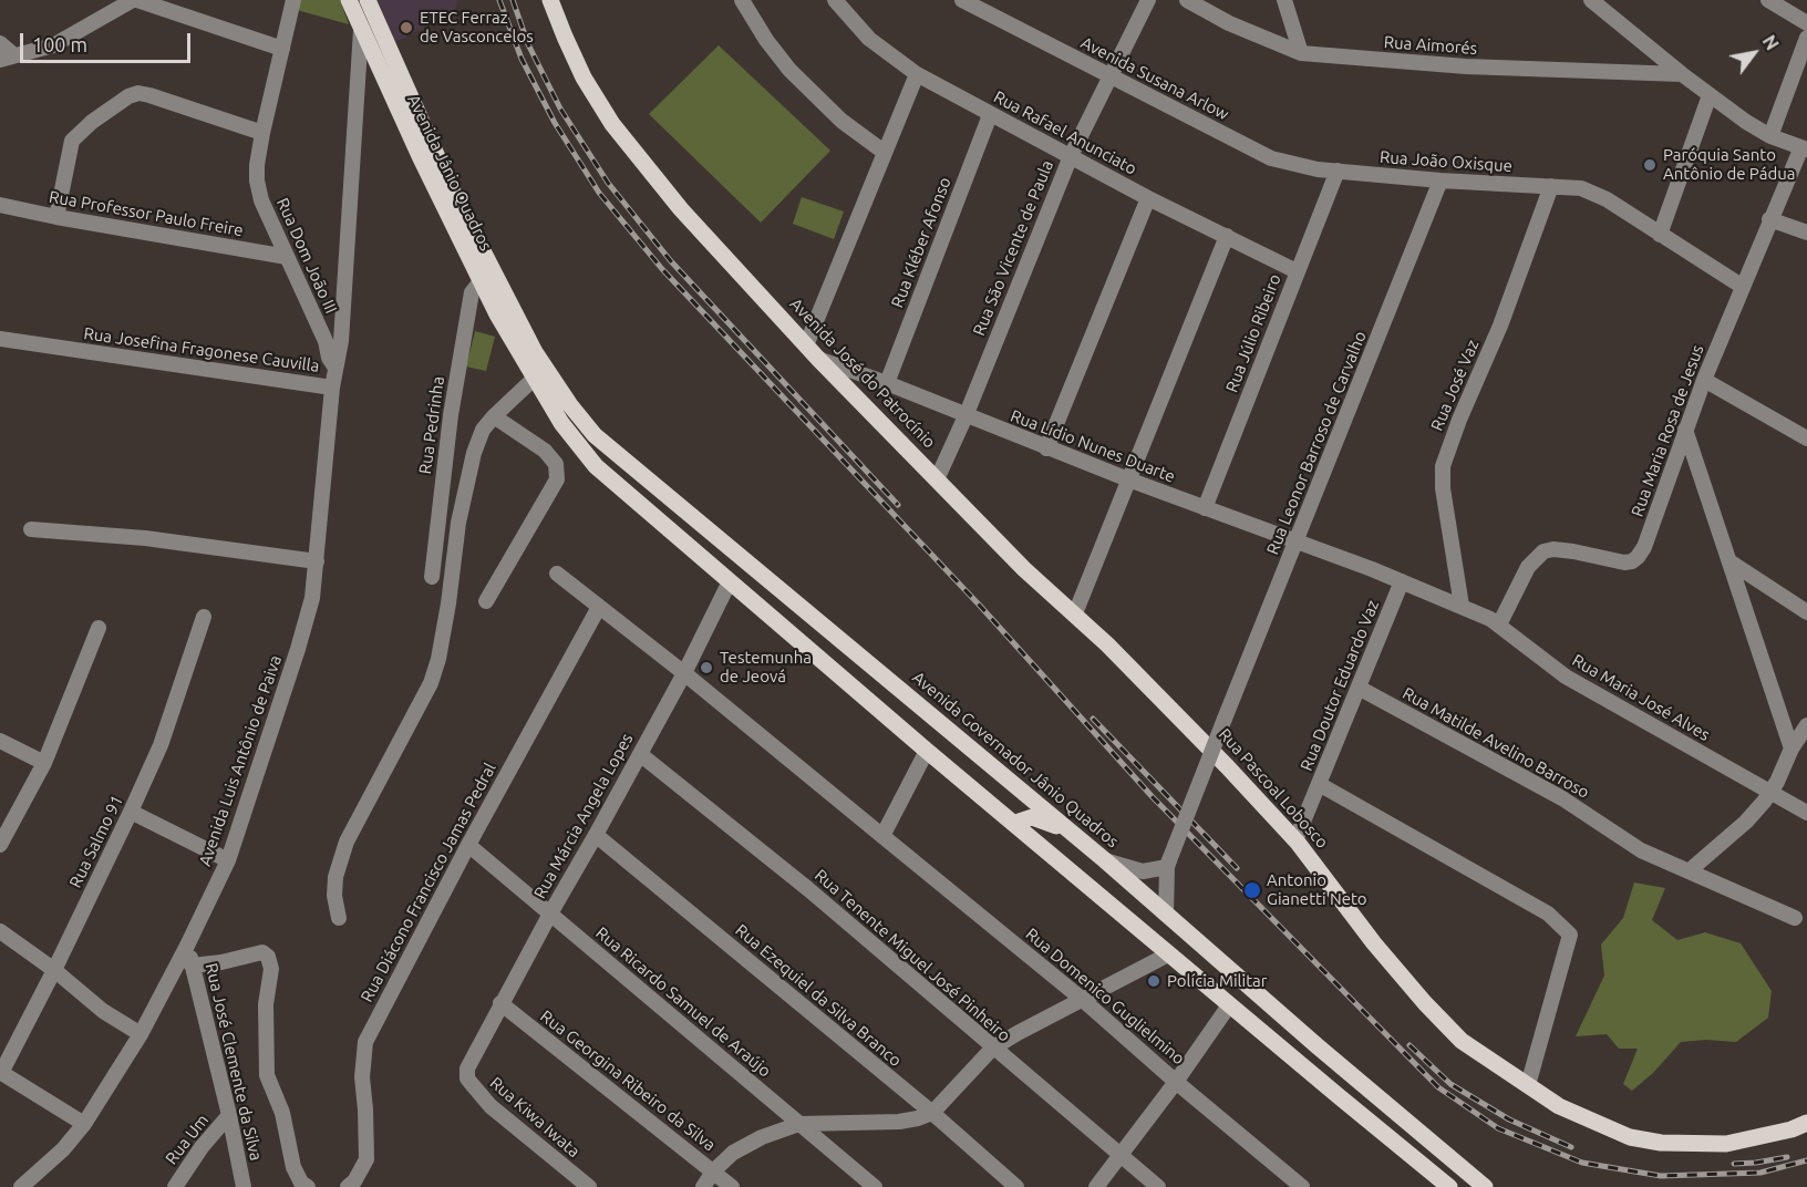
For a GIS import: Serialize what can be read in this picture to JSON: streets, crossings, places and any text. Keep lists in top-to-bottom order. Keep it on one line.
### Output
{"streets":{"main road":["Avenida Jânio Quadros","Avenida José do Patrocínio","Avenida Governador Jânio Quadros","Rua Pascoal Lobosco"],"street":["Rua Aimorés","Avenida Susana Arlow","Rua Rafael Anunciato","Rua João Oxisque","Rua Professor Paulo Freire","Rua Kléber Afonso","Rua São Vicente de Paula","Rua Dom João III","Rua Júlio Ribeiro","Rua Josefina Fragonese Cauvilla","Rua José Vaz","Rua Pedrinha","Rua Maria Rosa de Jesus","Rua Leonor Barroso de Carvalho","Rua Lídio Nunes Duarte","Rua Doutor Eduardo Vaz","Rua Maria José Alves","Rua Matilde Avelino Barroso","Avenida Luis Antônio de Paiva","Rua Márcia Angela Lopes","Rua Salmo 91","Rua Diácono Francisco Jamas Pedral","Rua Tenente Miguel José Pinheiro","Rua Ezequiel da Silva Branco","Rua Domenico Guglielmino","Rua Ricardo Samuel de Araújo","Rua José Clemente da Silva","Rua Georgina Ribeiro da Silva","Rua Kiwa Iwata","Rua Um"]},"crossings":[["Avenida Susana Arlow","Rua João Oxisque"],["Avenida Susana Arlow","Rua São Vicente de Paula"],["Avenida Susana Arlow","Rua Júlio Ribeiro"],["Rua Rafael Anunciato","Rua Kléber Afonso"],["Rua Rafael Anunciato","Rua São Vicente de Paula"],["Rua Rafael Anunciato","Rua Júlio Ribeiro"],["Rua João Oxisque","Rua Júlio Ribeiro"],["Rua João Oxisque","Rua José Vaz"],["Rua João Oxisque","Rua Maria Rosa de Jesus"],["Rua João Oxisque","Rua Leonor Barroso de Carvalho"],["Avenida Jânio Quadros","Rua Pedrinha"],["Avenida Jânio Quadros","Avenida Governador Jânio Quadros"],["Avenida Jânio Quadros","Avenida Luis Antônio de Paiva"],["Rua Professor Paulo Freire","Rua Dom João III"],["Rua Kléber Afonso","Rua Lídio Nunes Duarte"],["Rua São Vicente de Paula","Avenida José do Patrocínio"],["Rua São Vicente de Paula","Rua Lídio Nunes Duarte"],["Rua Dom João III","Avenida Luis Antônio de Paiva"],["Rua Júlio Ribeiro","Rua Lídio Nunes Duarte"],["Rua Josefina Fragonese Cauvilla","Avenida Luis Antônio de Paiva"],["Avenida José do Patrocínio","Rua Lídio Nunes Duarte"],["Avenida José do Patrocínio","Rua Pascoal Lobosco"],["Rua José Vaz","Rua Maria José Alves"],["Rua Maria Rosa de Jesus","Rua Maria José Alves"],["Rua Leonor Barroso de Carvalho","Rua Lídio Nunes Duarte"],["Rua Lídio Nunes Duarte","Rua Doutor Eduardo Vaz"],["Rua Lídio Nunes Duarte","Rua Maria José Alves"],["Rua Doutor Eduardo Vaz","Rua Maria José Alves"],["Rua Doutor Eduardo Vaz","Rua Matilde Avelino Barroso"],["Rua Doutor Eduardo Vaz","Rua Pascoal Lobosco"],["Avenida Luis Antônio de Paiva","Rua José Clemente da Silva"],["Rua Márcia Angela Lopes","Rua Tenente Miguel José Pinheiro"],["Rua Márcia Angela Lopes","Rua Ezequiel da Silva Branco"],["Rua Márcia Angela Lopes","Rua Domenico Guglielmino"],["Rua Márcia Angela Lopes","Rua Ricardo Samuel de Araújo"],["Rua Márcia Angela Lopes","Rua Georgina Ribeiro da Silva"],["Rua Márcia Angela Lopes","Rua Kiwa Iwata"],["Rua Diácono Francisco Jamas Pedral","Rua Domenico Guglielmino"],["Rua Diácono Francisco Jamas Pedral","Rua Ricardo Samuel de Araújo"],["Rua José Clemente da Silva","Rua Um"]],"places":["ETEC Ferraz de Vasconcelos","Paróquia Santo Antônio de Pádua","Testemunha de Jeová","Antonio Gianetti Neto","Polícia Militar"],"scale_bar":"100 m","north":"top right"}
